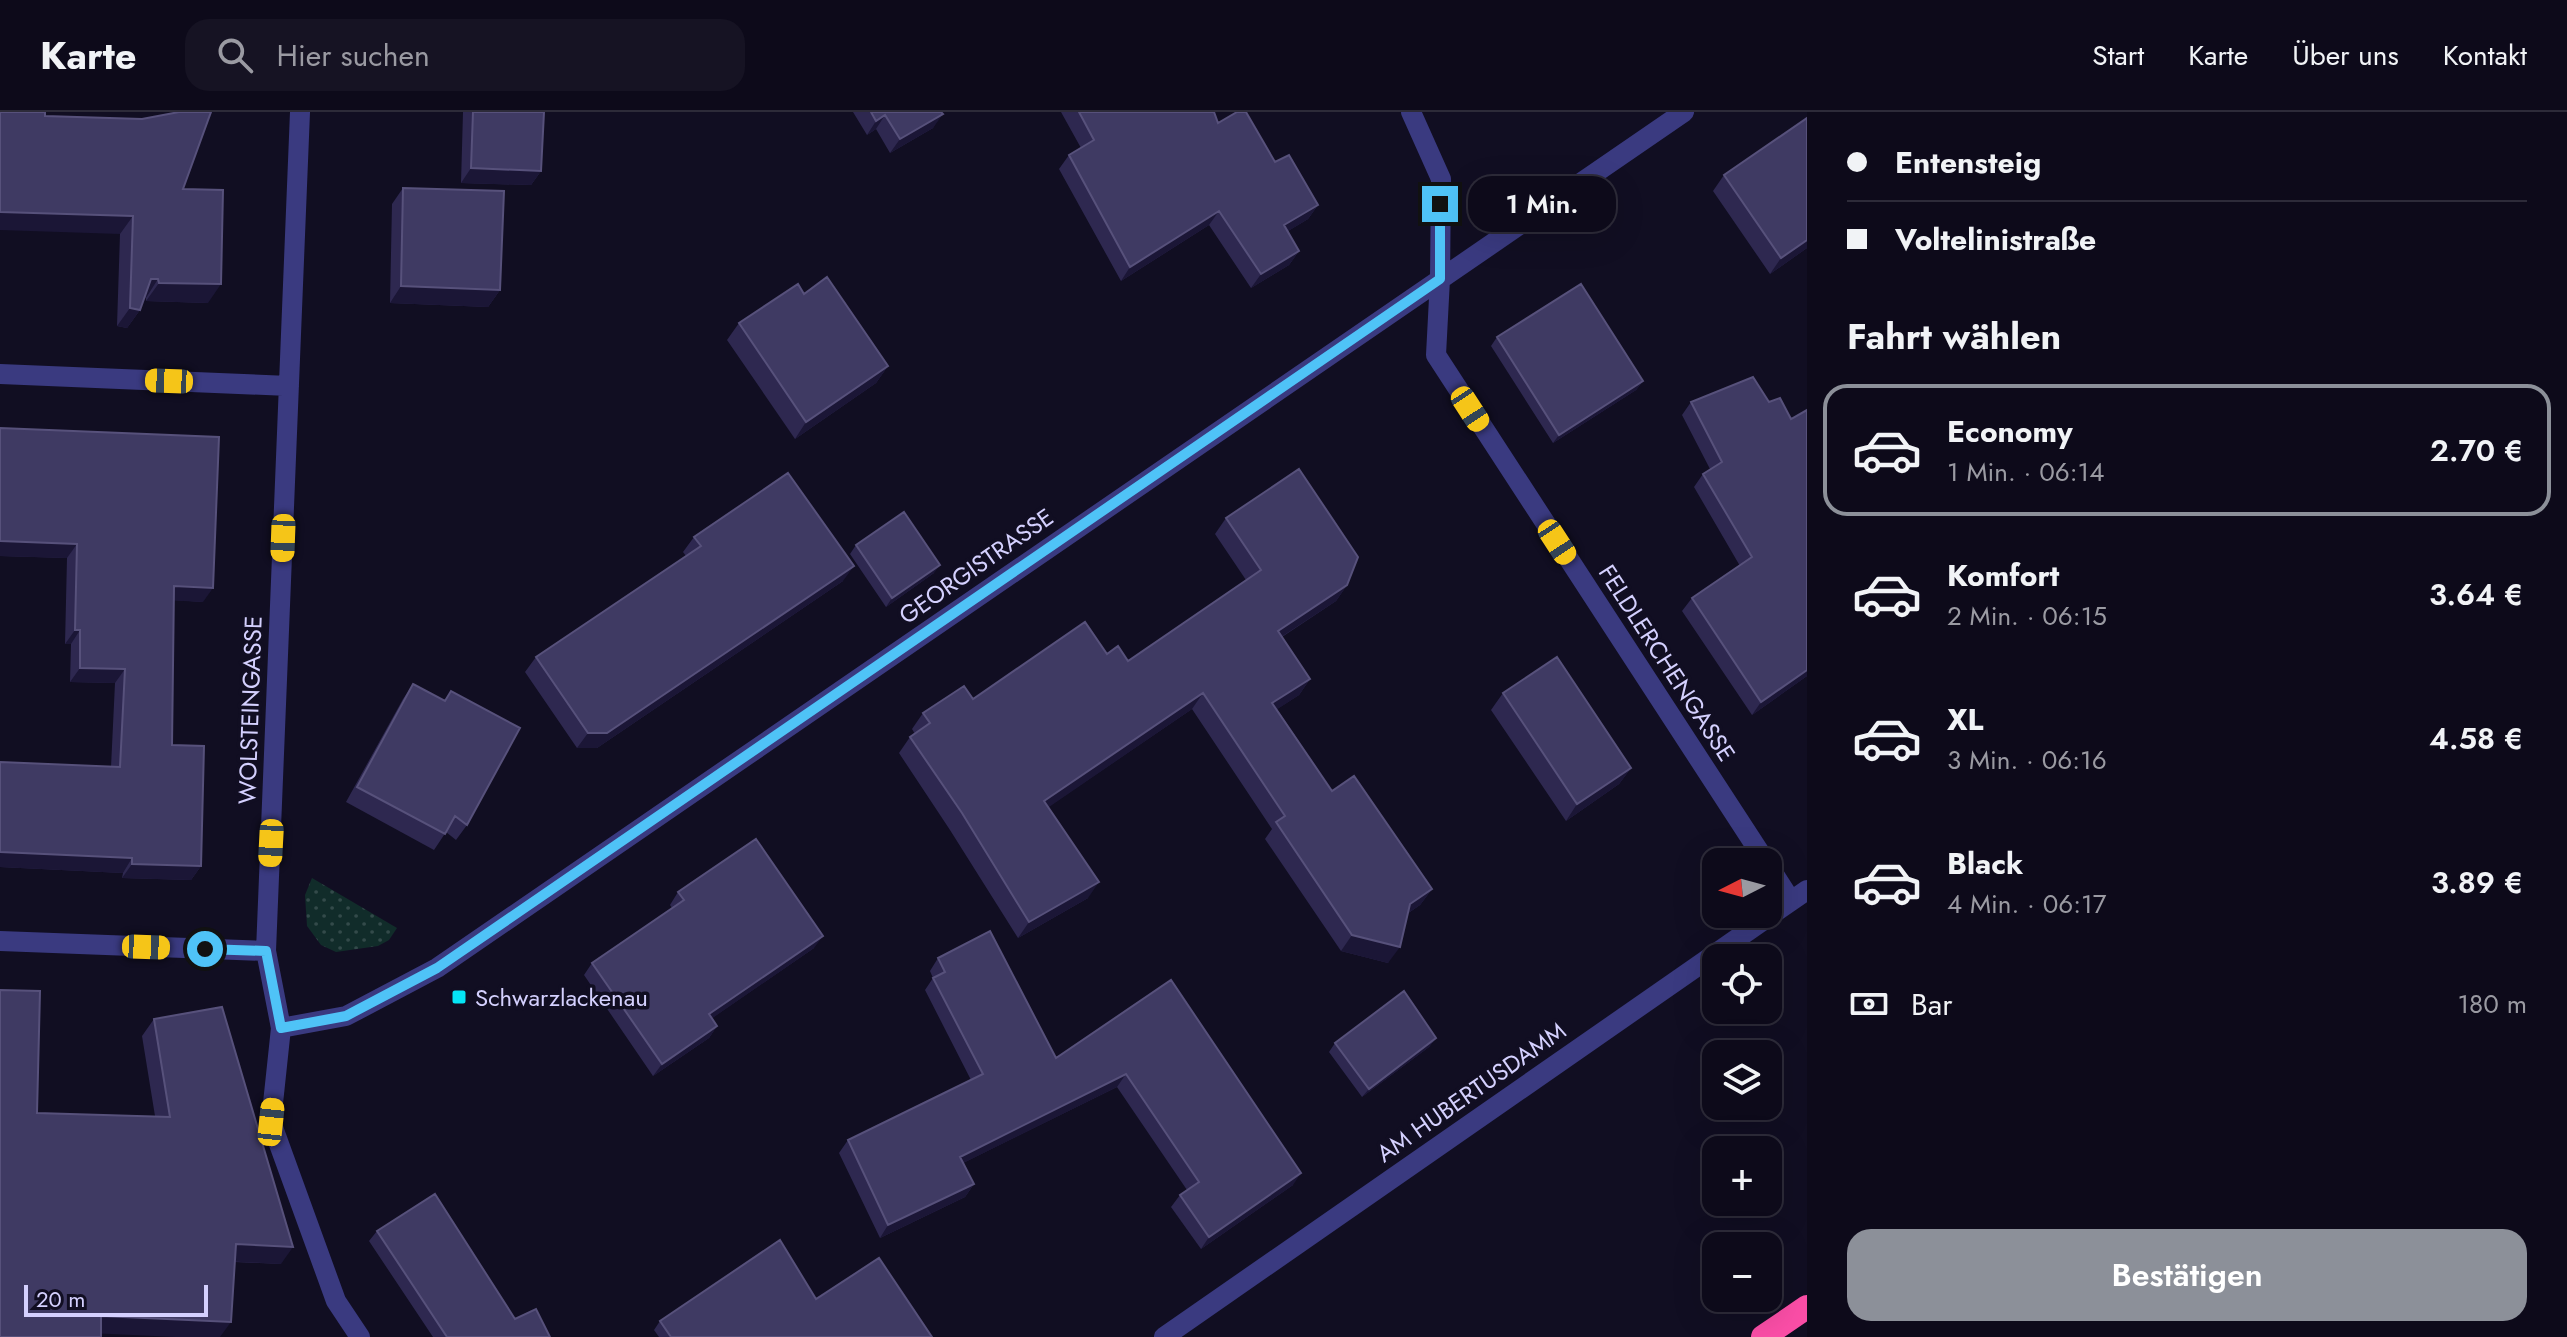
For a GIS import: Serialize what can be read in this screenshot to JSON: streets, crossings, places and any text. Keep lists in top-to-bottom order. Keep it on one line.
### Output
{"streets":{"street":["GEORGISTRASSE","FELDLERCHENGASSE","WOLSTEINGASSE","AM HUBERTUSDAMM"]},"crossings":[["GEORGISTRASSE","FELDLERCHENGASSE"],["GEORGISTRASSE","WOLSTEINGASSE"],["FELDLERCHENGASSE","AM HUBERTUSDAMM"]],"places":{"transit":["Schwarzlackenau"]},"scale_bar":"20 m","north":"left","page":{"header":"Karte","search":"Hier suchen","nav":["Start","Karte","Über uns","Kontakt"],"banner":["Entensteig","Voltelinistraße"],"bubble":"1 Min.","heading":"Fahrt wählen","list":[{"name":"Economy","note":"1 Min. · 06:14","value":"2.70 €"},{"name":"Komfort","note":"2 Min. · 06:15","value":"3.64 €"},{"name":"XL","note":"3 Min. · 06:16","value":"4.58 €"},{"name":"Black","note":"4 Min. · 06:17","value":"3.89 €"}],"map_buttons":["+","−"],"pay":["Bar","180 m"],"buttons":"Bestätigen","scale":"20 m"}}
